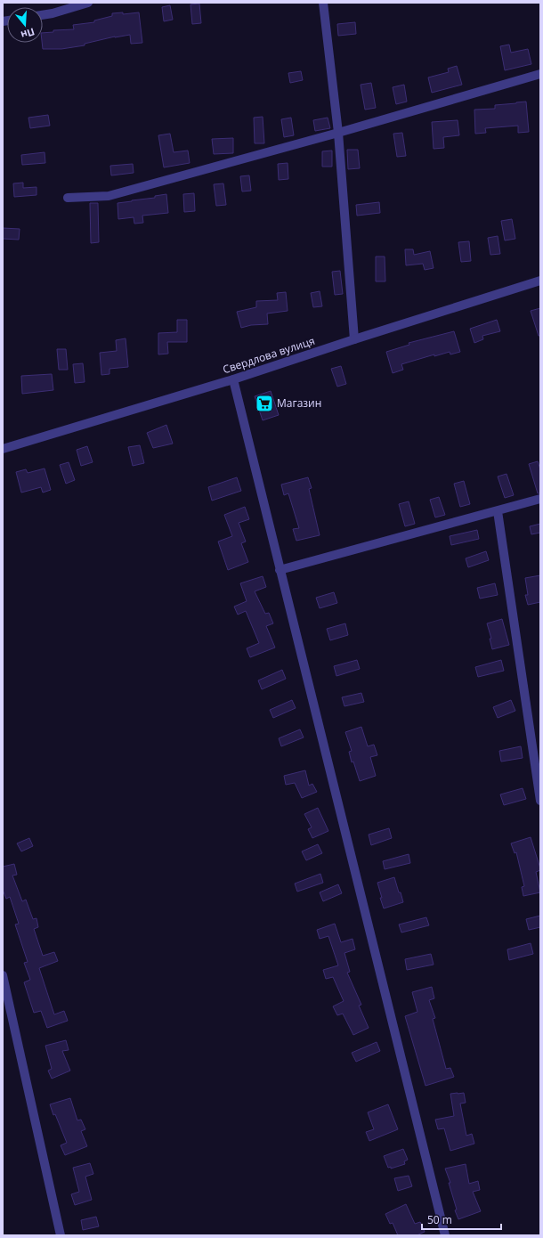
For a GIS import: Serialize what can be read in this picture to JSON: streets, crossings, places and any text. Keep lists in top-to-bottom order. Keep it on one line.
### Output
{"streets":{"street":["Свердлова вулиця"]},"places":{"supermarket":["Mагазин"]},"scale_bar":"50 m","north":"bottom"}
